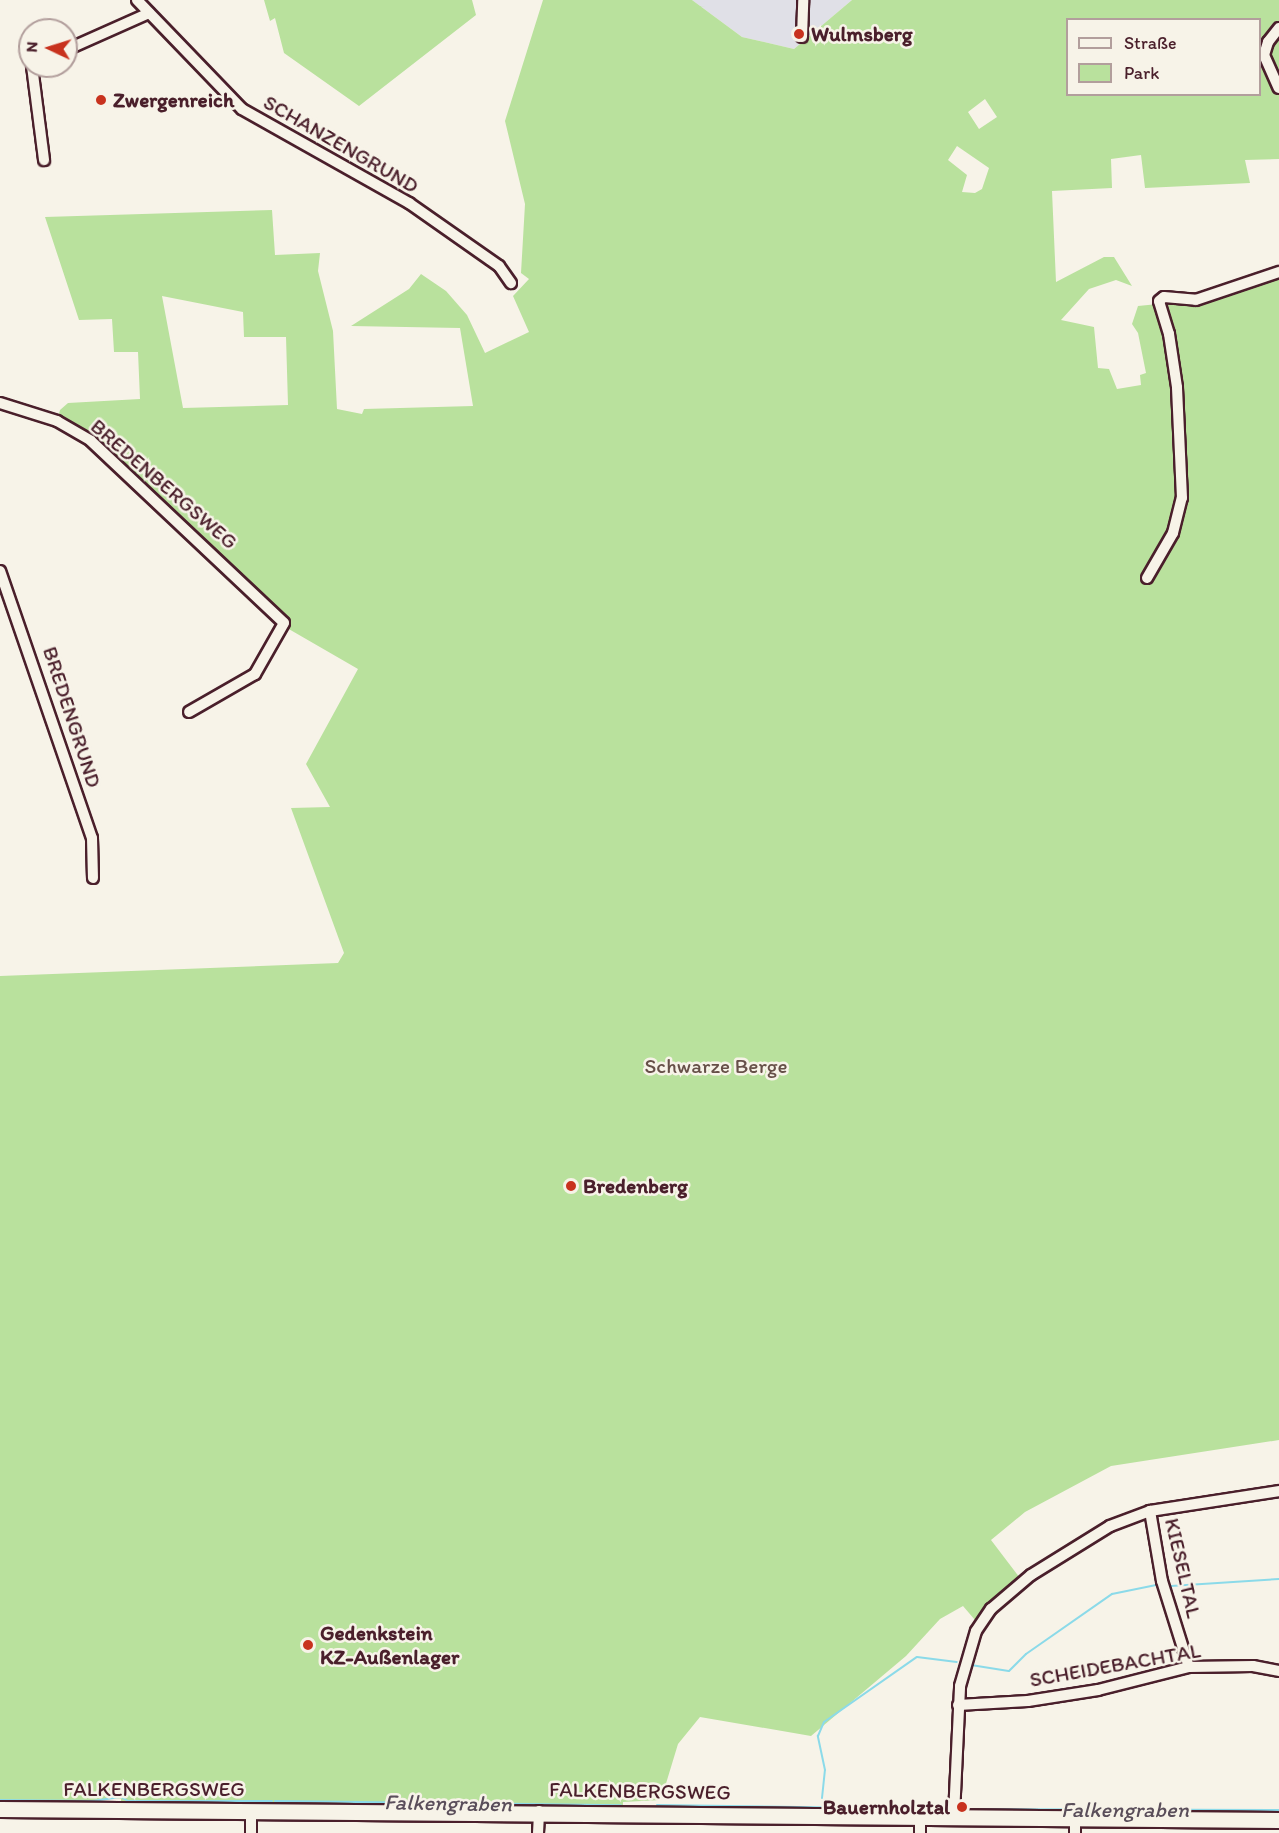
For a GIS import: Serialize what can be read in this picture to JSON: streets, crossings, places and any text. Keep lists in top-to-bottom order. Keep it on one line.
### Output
{"streets":{"street":["SCHANZENGRUND","BREDENBERGSWEG","BREDENGRUND","KIESELTAL","SCHEIDEBACHTAL","FALKENBERGSWEG"]},"crossings":[["KIESELTAL","SCHEIDEBACHTAL"]],"water":["Falkengraben"],"parks":["Schwarze Berge"],"places":["Wulmsberg","Zwergenreich","Bredenberg","Gedenkstein KZ-Außenlager","Bauernholztal"],"legend":["Straße","Park"],"north":"left"}
